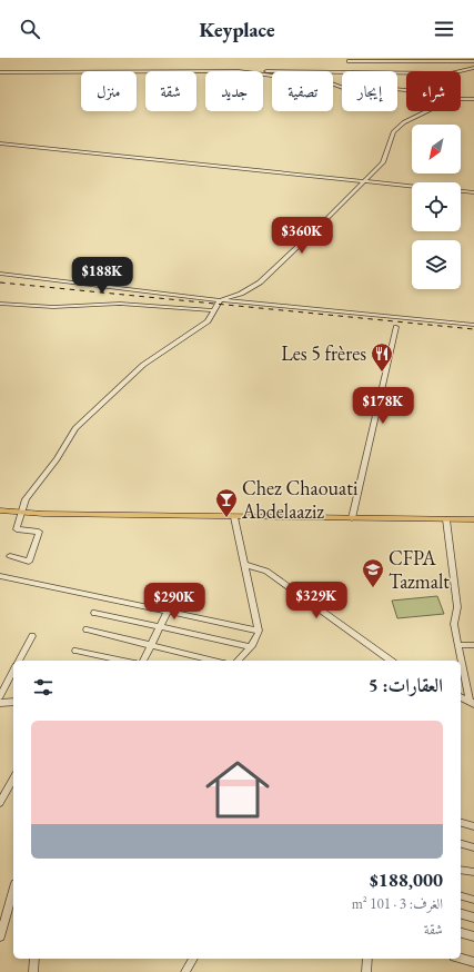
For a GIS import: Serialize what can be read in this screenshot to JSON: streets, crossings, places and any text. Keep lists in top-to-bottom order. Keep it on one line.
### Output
{"places":{"restaurant":["Les 5 frères"],"bar":["Chez Chaouati Abdelaaziz"],"school or university":["CFPA Tazmalt"]},"north":"bottom left","page":{"header":"Keyplace","chip":["شراء","إيجار","تصفية","جديد","شقة","منزل"],"price":["$360K","$188K","$178K","$329K","$290K"],"heading":"العقارات: 5","list":[{"name":"$188,000","note":"الغرف: 3 · 101 m² · شقة"}]}}
